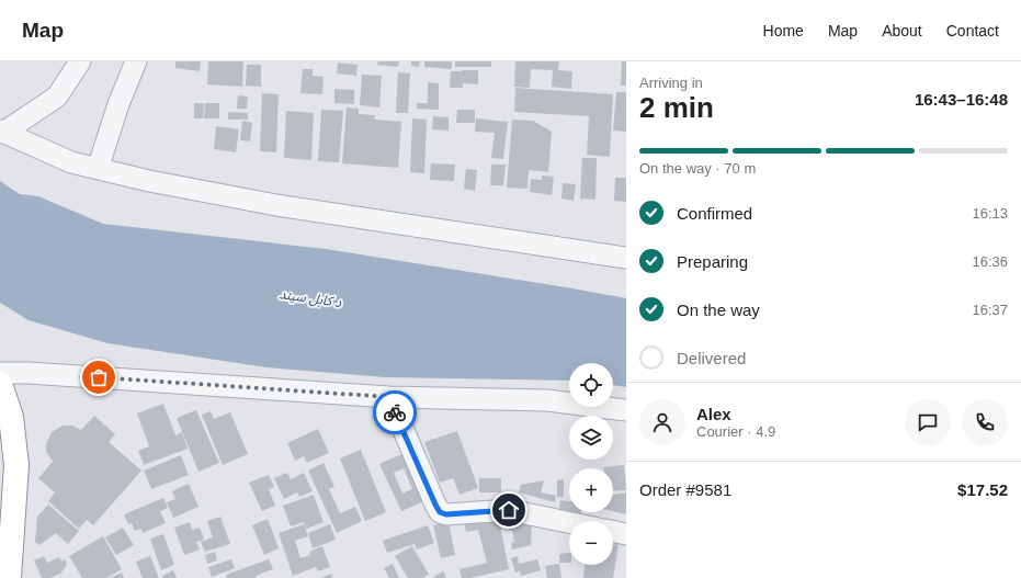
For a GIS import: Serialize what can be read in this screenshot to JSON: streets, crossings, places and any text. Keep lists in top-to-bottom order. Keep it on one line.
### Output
{"water":["د کابل سيند"],"page":{"header":"Map","nav":["Home","Map","About","Contact"],"heading":["2 min","Arriving in","16:43–16:48"],"panel":["Alex","Courier · 4.9","Order #9581","$17.52"],"bar":"On the way · 70 m","list":[["Confirmed","16:13"],["Preparing","16:36"],["On the way","16:37"],"Delivered"],"map_buttons":["+","−"]}}
